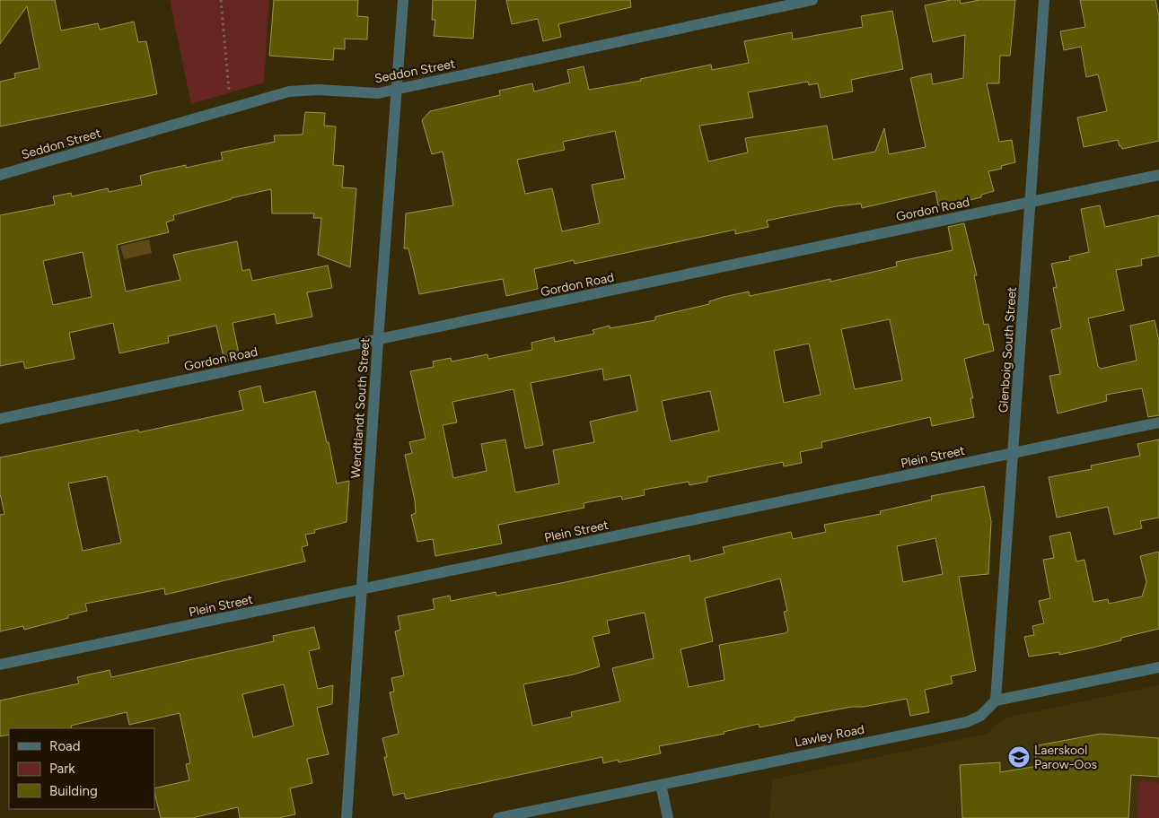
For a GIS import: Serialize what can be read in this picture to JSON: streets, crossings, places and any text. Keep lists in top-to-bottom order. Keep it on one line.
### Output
{"streets":{"street":["Seddon Street","Gordon Road","Glenboig South Street","Wendtlandt South Street","Plein Street","Lawley Road"]},"crossings":[["Seddon Street","Wendtlandt South Street"],["Gordon Road","Glenboig South Street"],["Gordon Road","Wendtlandt South Street"],["Glenboig South Street","Plein Street"],["Glenboig South Street","Lawley Road"],["Wendtlandt South Street","Plein Street"]],"places":{"school or university":["Laerskool Parow-Oos"]},"legend":["Road","Park","Building"]}
